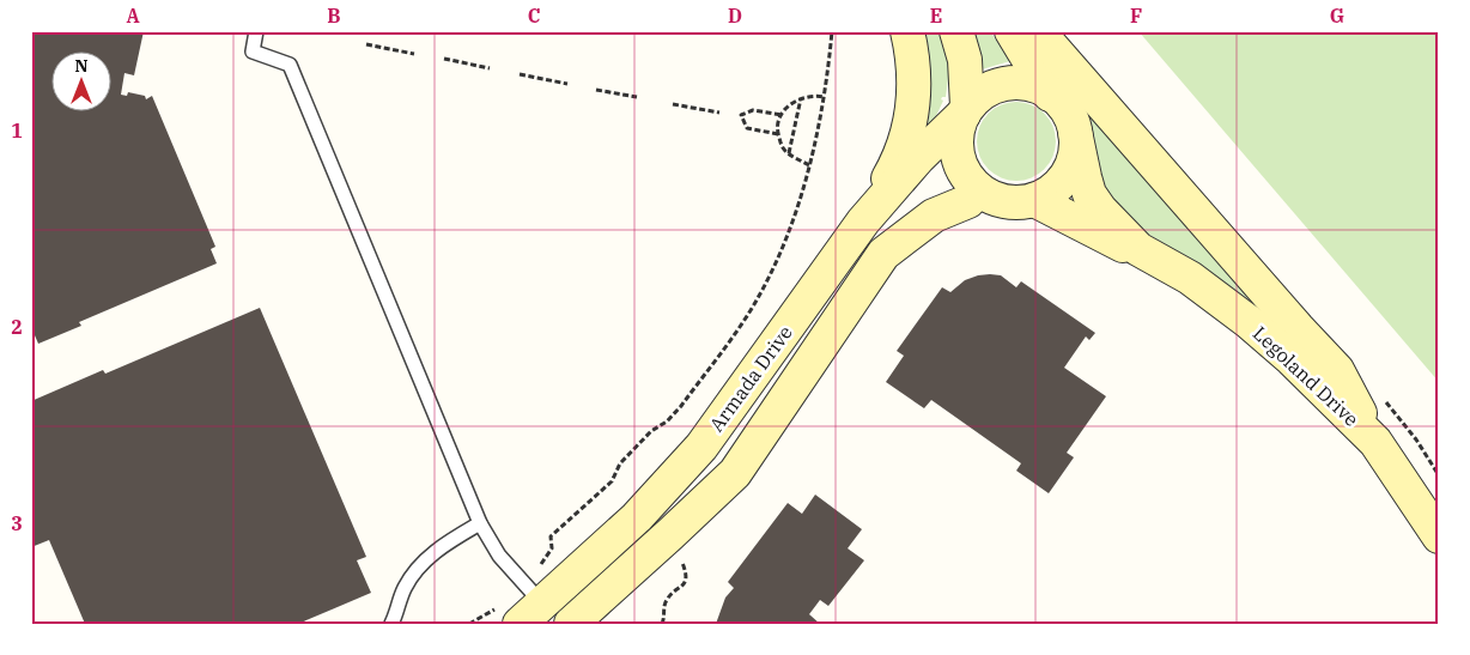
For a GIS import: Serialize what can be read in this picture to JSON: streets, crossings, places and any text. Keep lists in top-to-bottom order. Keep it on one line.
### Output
{"streets":{"main road":["Legoland Drive","Armada Drive"]},"crossings":[["Legoland Drive","Armada Drive"]],"north":"top","grid":{"columns":["A","B","C","D","E","F","G"],"rows":["1","2","3"]}}
